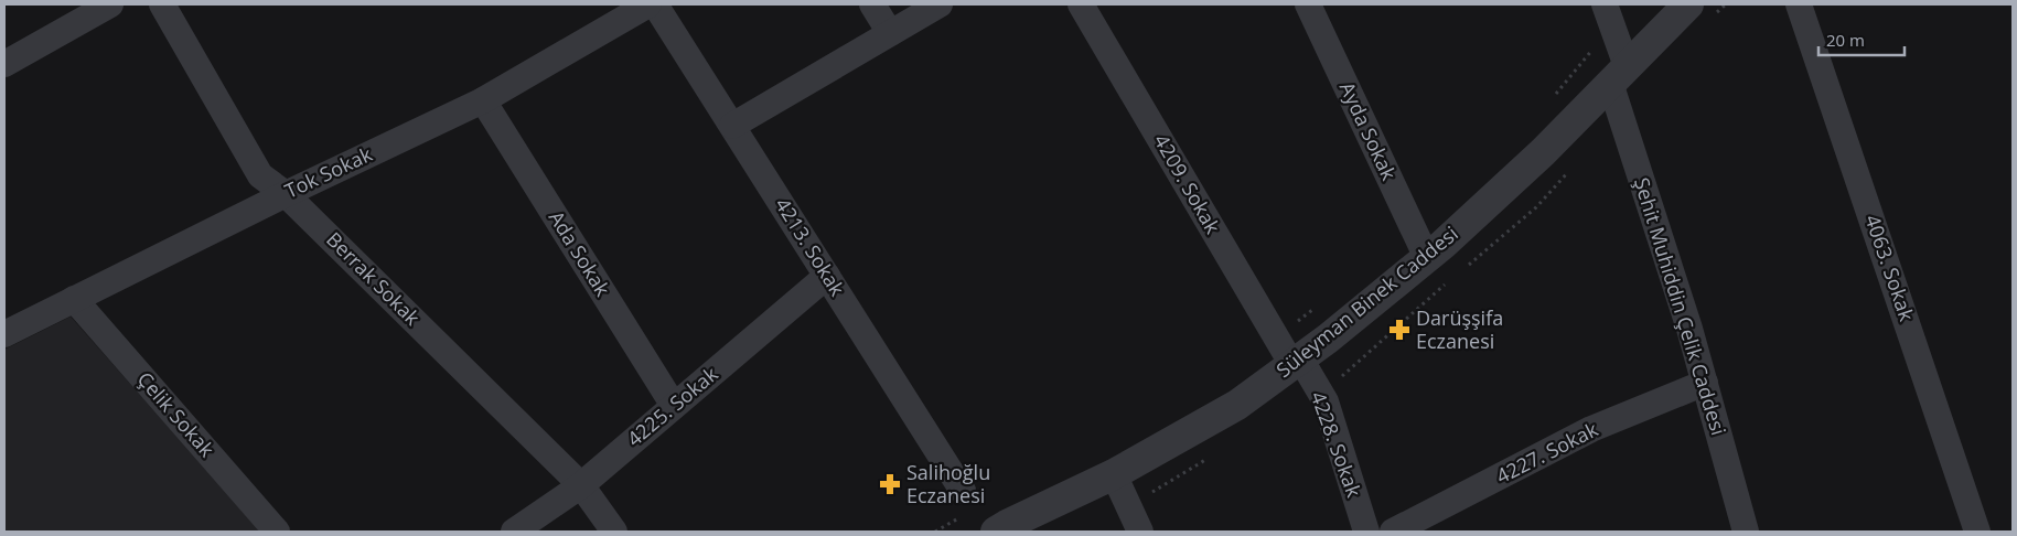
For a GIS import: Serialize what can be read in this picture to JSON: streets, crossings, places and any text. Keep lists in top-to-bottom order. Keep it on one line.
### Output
{"streets":{"street":["Ayda Sokak","Tok Sokak","4209. Sokak","4213. Sokak","Ada Sokak","4063. Sokak","Berrak Sokak","Süleyman Binek Caddesi","Şehit Muhiddin Çelik Caddesi","4225. Sokak","Çelik Sokak","4228. Sokak","4227. Sokak"]},"crossings":[["Ayda Sokak","Süleyman Binek Caddesi"],["Tok Sokak","Ada Sokak"],["Tok Sokak","Berrak Sokak"],["Tok Sokak","Çelik Sokak"],["4209. Sokak","Süleyman Binek Caddesi"],["4209. Sokak","4228. Sokak"],["4213. Sokak","4225. Sokak"],["Ada Sokak","4225. Sokak"],["Berrak Sokak","4225. Sokak"],["Süleyman Binek Caddesi","Şehit Muhiddin Çelik Caddesi"],["Süleyman Binek Caddesi","4228. Sokak"],["Şehit Muhiddin Çelik Caddesi","4227. Sokak"]],"places":{"pharmacy":["Darüşşifa Eczanesi","Salihoğlu Eczanesi"]},"scale_bar":"20 m"}
